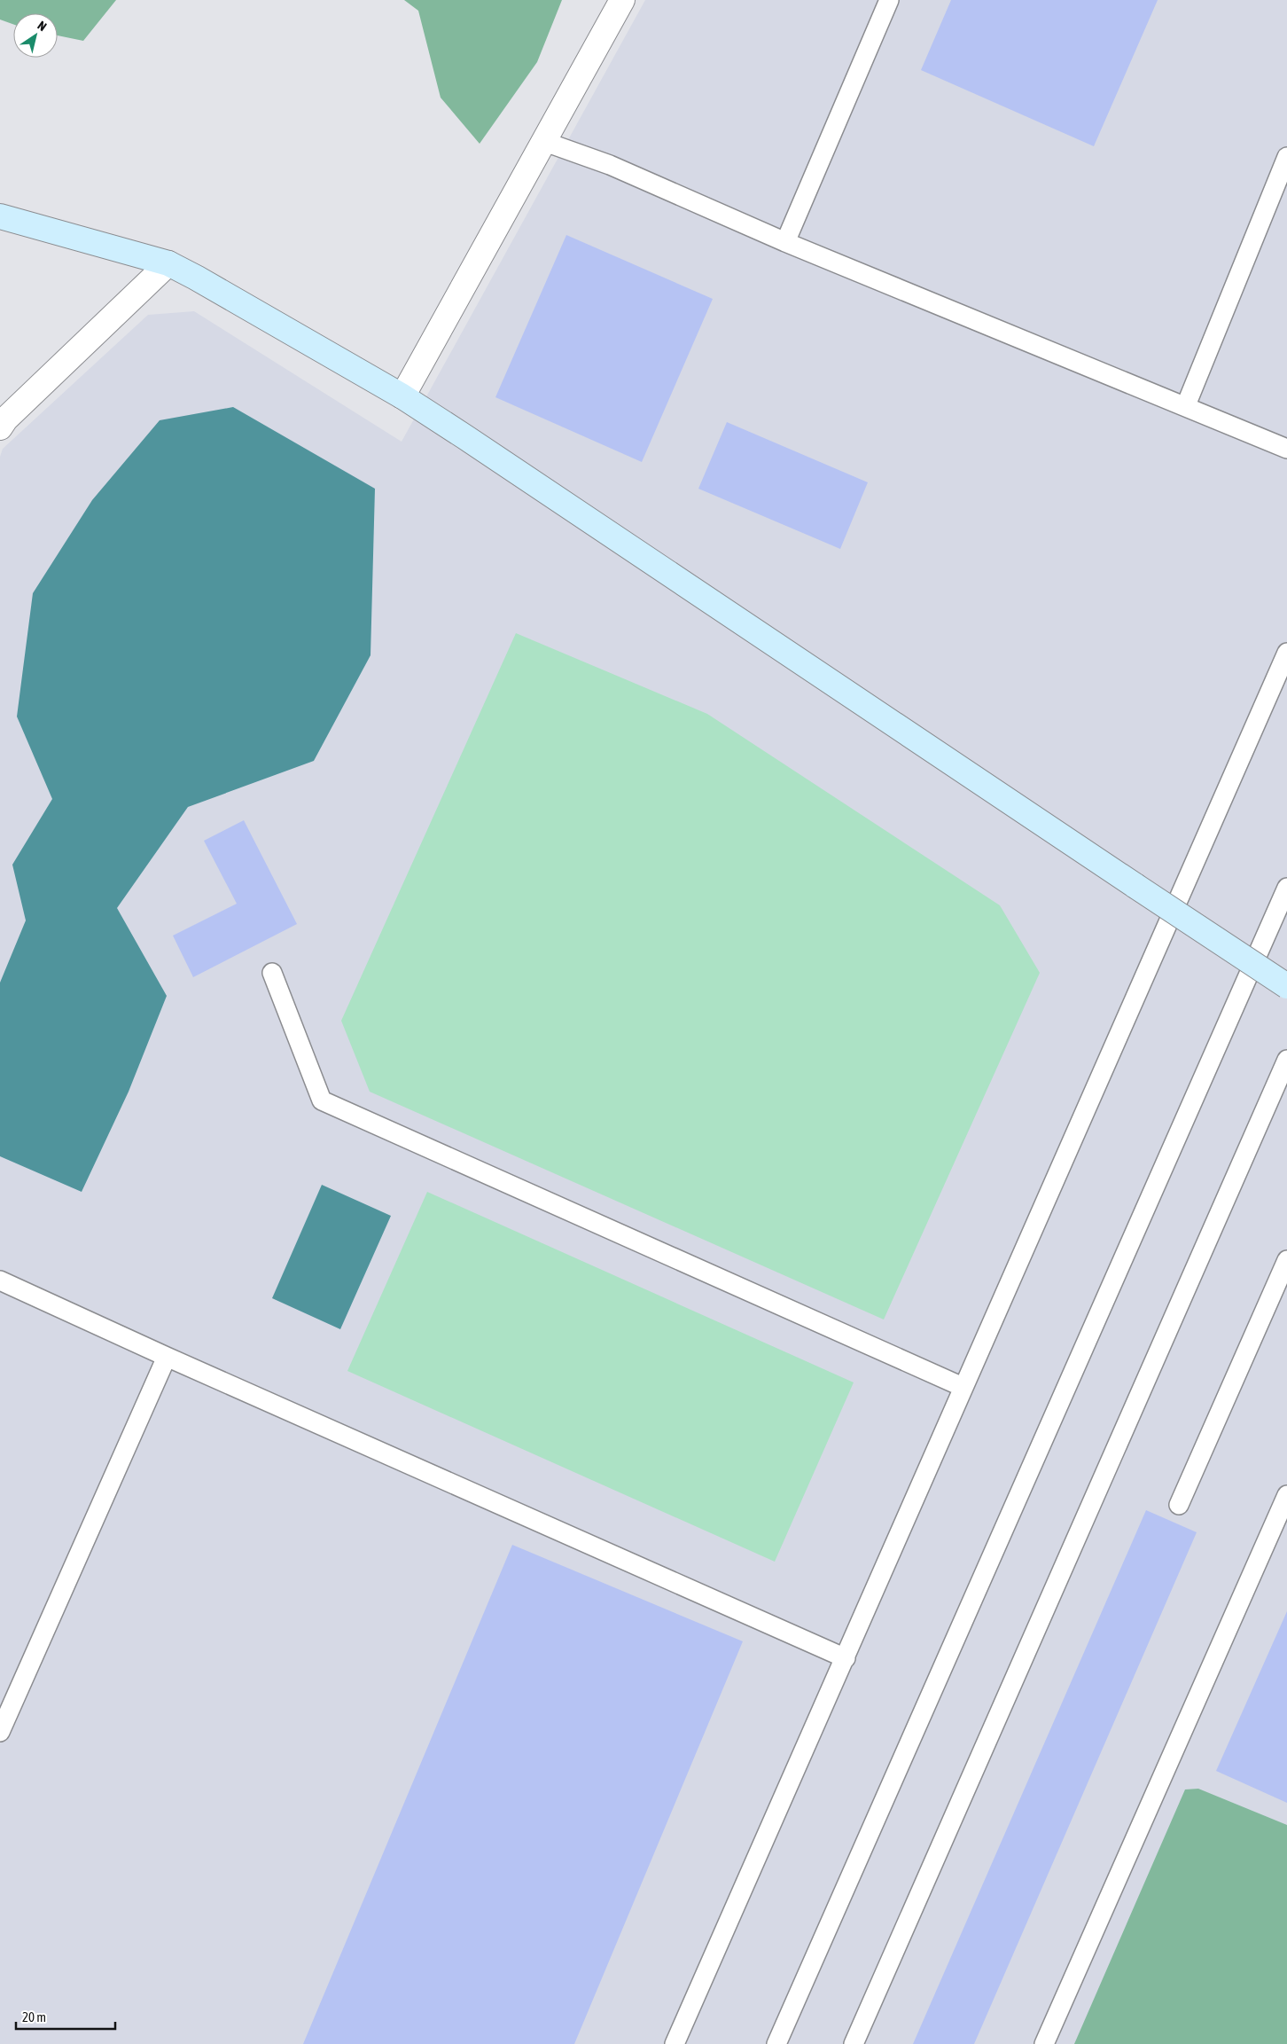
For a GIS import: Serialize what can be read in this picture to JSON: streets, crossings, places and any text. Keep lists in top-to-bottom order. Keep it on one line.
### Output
{"scale_bar":"20 m","north":"top right"}
